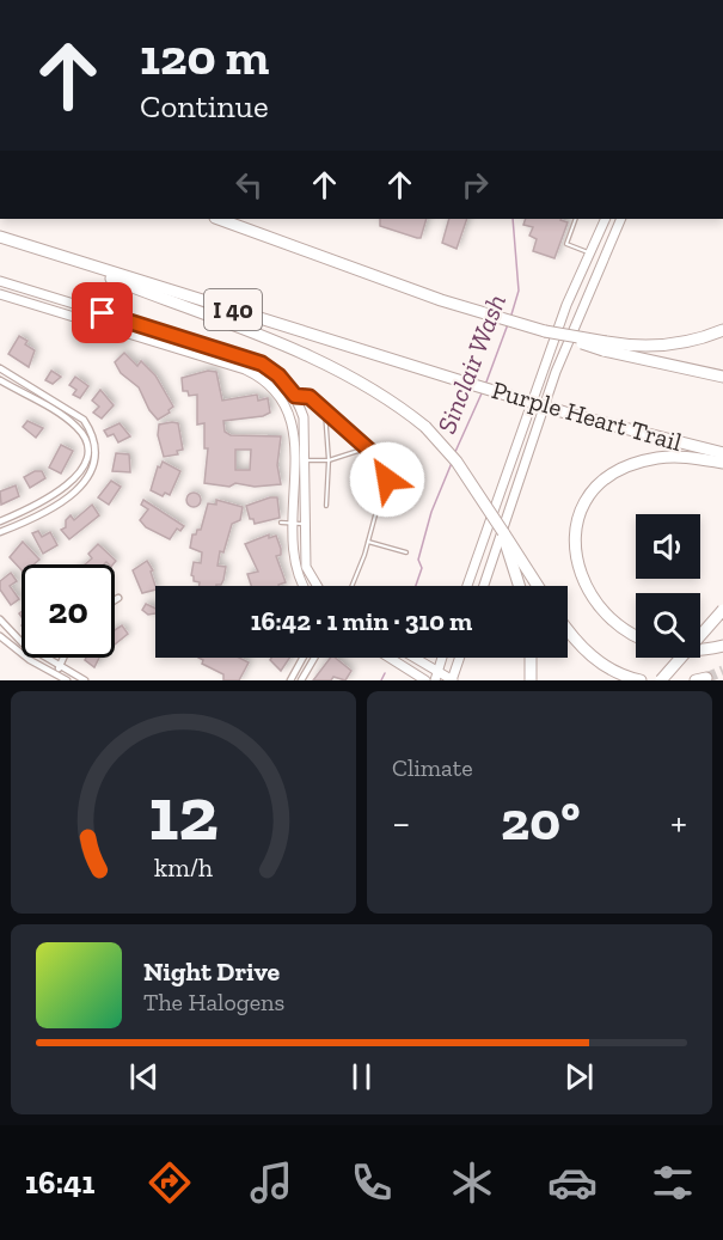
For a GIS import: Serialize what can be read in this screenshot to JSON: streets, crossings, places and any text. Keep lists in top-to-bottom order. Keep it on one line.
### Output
{"streets":{"highway":["I 40","Purple Heart Trail"]},"water":["Sinclair Wash"],"page":{"turn":["120 m","Continue"],"limit":"20","trip":"16:42 · 1 min · 310 m","tile":"Climate","heat":["−","20°","+"],"song":["Night Drive","The Halogens"],"tabs":"16:41","gauge":["12","km/h"]}}
